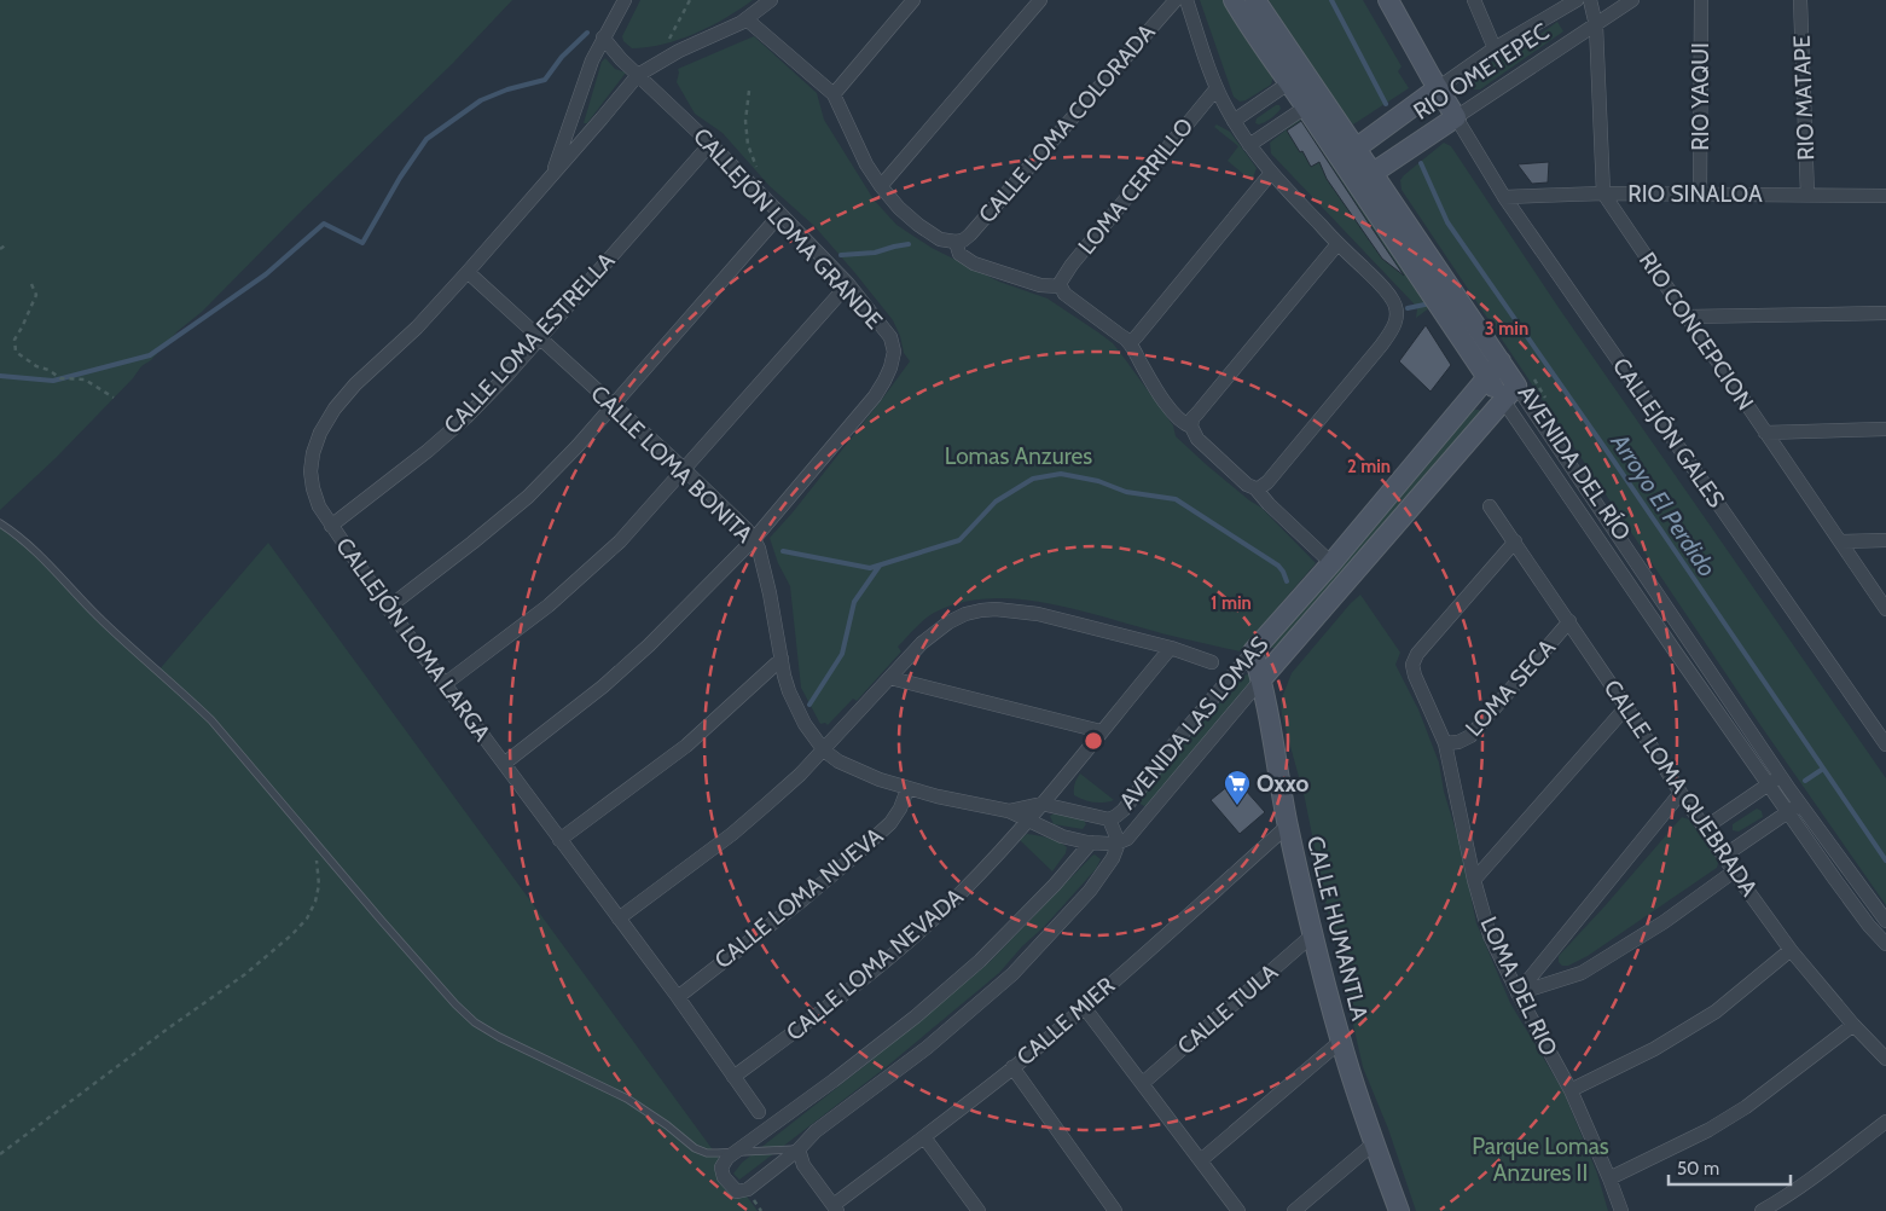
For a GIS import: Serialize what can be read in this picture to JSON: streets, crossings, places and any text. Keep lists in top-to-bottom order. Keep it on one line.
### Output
{"streets":{"street":["RIO OMETEPEC","RIO YAQUI","RIO MATAPE","CALLE LOMA COLORADA","LOMA CERRILLO","RIO SINALOA","CALLEJÓN LOMA GRANDE","RIO CONCEPCION","CALLE LOMA ESTRELLA","CALLEJÓN GALES","AVENIDA DEL RÍO","CALLE LOMA BONITA","CALLEJÓN LOMA LARGA","LOMA SECA","AVENIDA LAS LOMAS","CALLE LOMA QUEBRADA","CALLE LOMA NUEVA","CALLE HUMANTLA","CALLE LOMA NEVADA","LOMA DEL RIO","CALLE TULA","CALLE MIER"]},"crossings":[["RIO OMETEPEC","CALLEJÓN GALES"],["RIO OMETEPEC","AVENIDA DEL RÍO"],["RIO YAQUI","RIO SINALOA"],["RIO MATAPE","RIO SINALOA"],["RIO SINALOA","RIO CONCEPCION"],["RIO SINALOA","CALLEJÓN GALES"],["CALLEJÓN LOMA GRANDE","CALLE LOMA ESTRELLA"],["CALLEJÓN LOMA GRANDE","CALLE LOMA BONITA"],["CALLEJÓN LOMA GRANDE","CALLEJÓN LOMA LARGA"],["CALLE LOMA ESTRELLA","CALLE LOMA BONITA"],["CALLE LOMA ESTRELLA","CALLEJÓN LOMA LARGA"],["AVENIDA DEL RÍO","AVENIDA LAS LOMAS"],["CALLE LOMA BONITA","CALLEJÓN LOMA LARGA"],["CALLE LOMA BONITA","AVENIDA LAS LOMAS"],["CALLE LOMA BONITA","CALLE LOMA NUEVA"],["CALLE LOMA BONITA","CALLE LOMA NEVADA"],["CALLEJÓN LOMA LARGA","CALLE LOMA NUEVA"],["CALLEJÓN LOMA LARGA","CALLE LOMA NEVADA"],["LOMA SECA","CALLE LOMA QUEBRADA"],["LOMA SECA","LOMA DEL RIO"],["AVENIDA LAS LOMAS","CALLE HUMANTLA"],["CALLE LOMA QUEBRADA","LOMA DEL RIO"],["CALLE HUMANTLA","CALLE TULA"],["CALLE HUMANTLA","CALLE MIER"]],"water":["Arroyo El Perdido"],"parks":["Lomas Anzures","Parque Lomas Anzures II"],"places":{"supermarket":["Oxxo"]},"scale_bar":"50 m","rings":["3 min","2 min","1 min"]}
